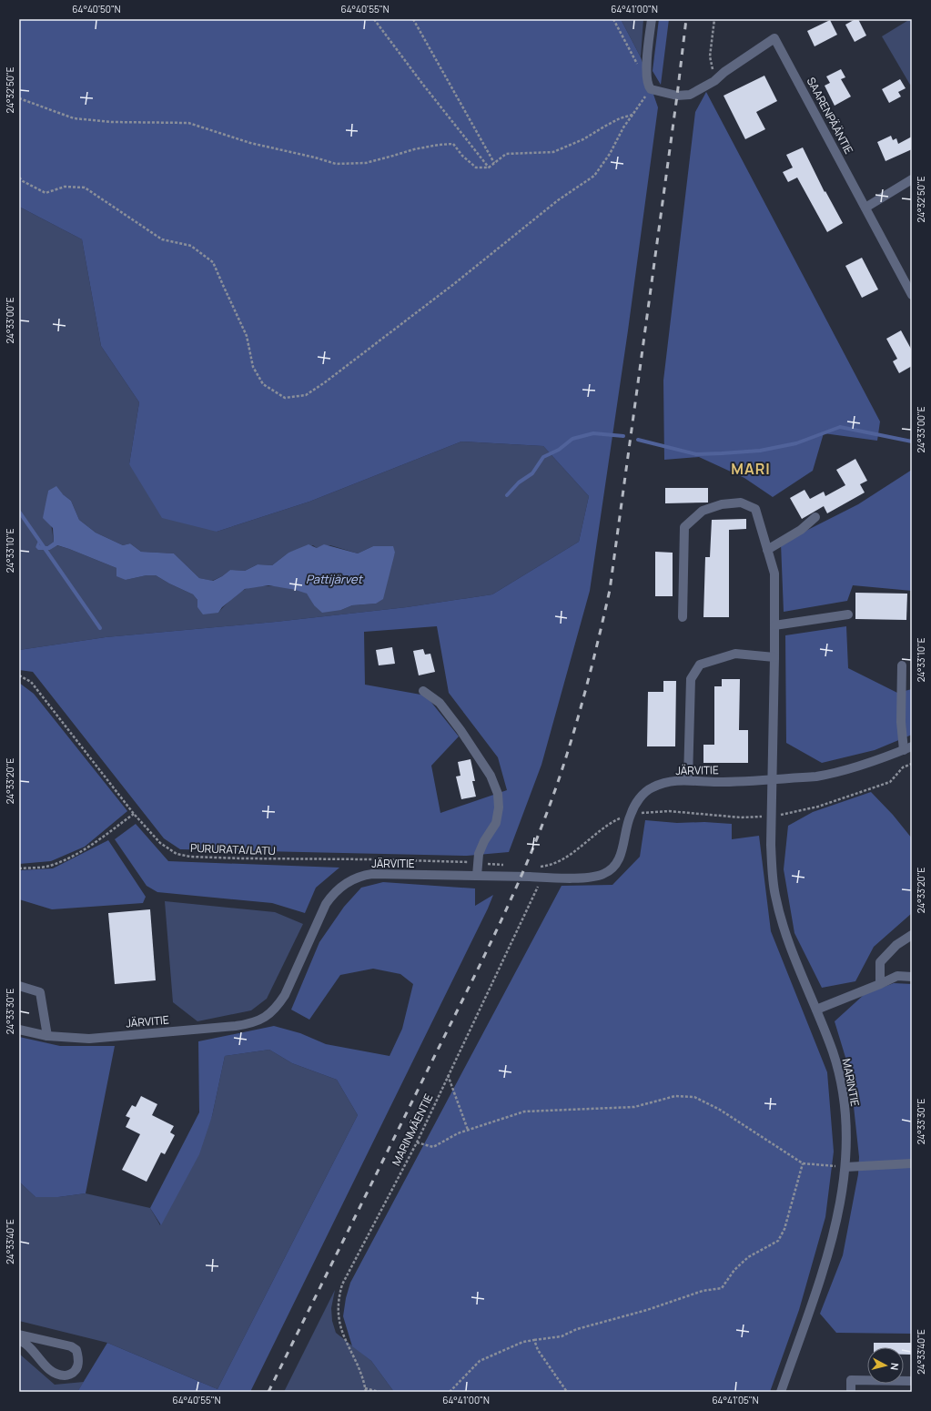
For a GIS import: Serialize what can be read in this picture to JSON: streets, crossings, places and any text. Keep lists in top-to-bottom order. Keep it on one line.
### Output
{"streets":{"street":["SAARENPÄÄNTIE","JÄRVITIE","MARINTIE"],"path":["PURURATA/LATU","MARINMÄENTIE"]},"crossings":[["JÄRVITIE","MARINTIE"],["JÄRVITIE","MARINMÄENTIE"]],"districts":["MARI"],"water":["Pattijärvet"],"north":"right","coordinates":["64°40'50\"N","64°40'55\"N","64°41'00\"N","24°32'50\"E","24°33'00\"E","24°33'10\"E","24°33'20\"E","24°33'30\"E","24°33'40\"E","64°41'05\"N"]}
